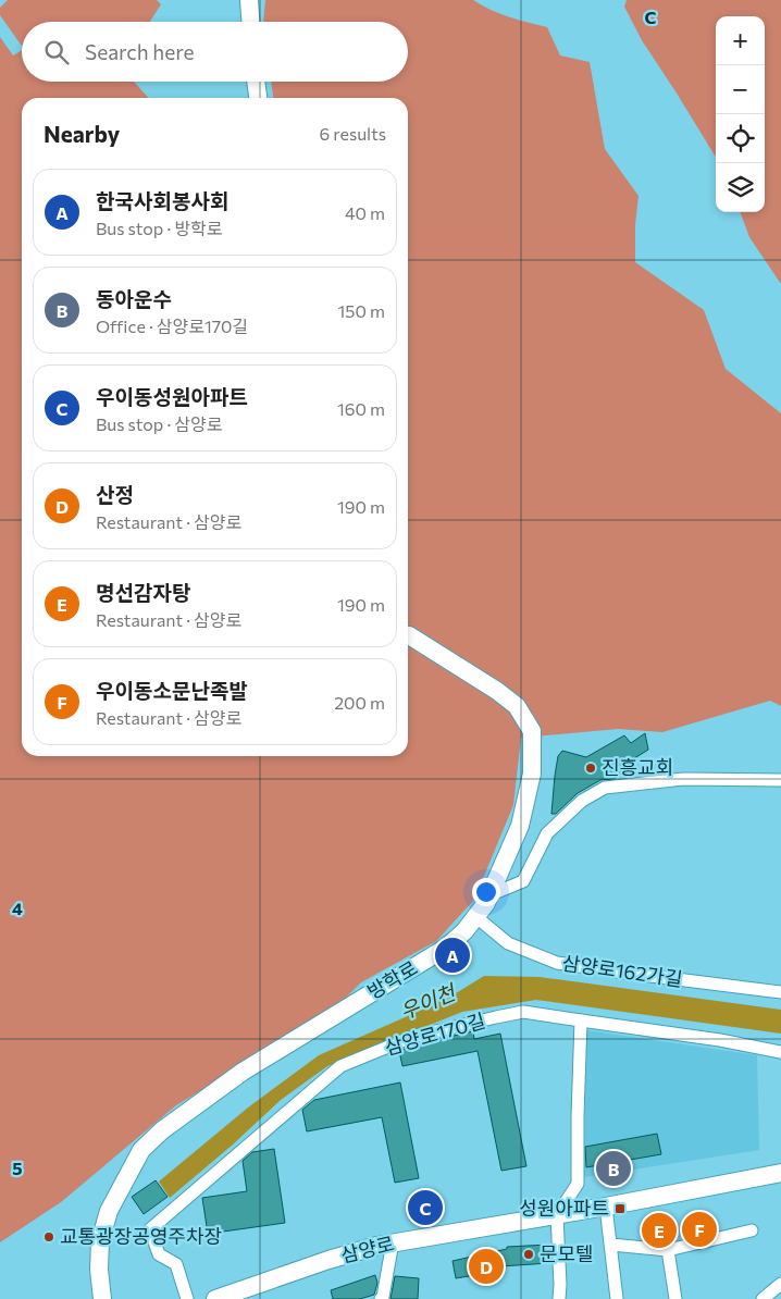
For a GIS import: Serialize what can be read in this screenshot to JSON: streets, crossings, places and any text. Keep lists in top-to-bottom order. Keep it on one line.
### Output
{"streets":{"main road":["방학로","삼양로"],"street":["삼양로162가길","삼양로170길"]},"crossings":[["삼양로162가길","방학로"]],"water":["우이천"],"places":{"other":["진흥교회","교통광장공영주차장","문모텔"],"transit":["성원아파트"]},"page":{"map_buttons":["+","−"],"search":"Search here","heading":["Nearby","6 results"],"list":[{"mark":"A","name":"한국사회봉사회","note":"Bus stop · 방학로","value":"40 m"},{"mark":"B","name":"동아운수","note":"Office · 삼양로170길","value":"150 m"},{"mark":"C","name":"우이동성원아파트","note":"Bus stop · 삼양로","value":"160 m"},{"mark":"D","name":"산정","note":"Restaurant · 삼양로","value":"190 m"},{"mark":"E","name":"명선감자탕","note":"Restaurant · 삼양로","value":"190 m"},{"mark":"F","name":"우이동소문난족발","note":"Restaurant · 삼양로","value":"200 m"}],"pins":["A","B","C","F","E","D"]},"grid":{"columns":["C"],"rows":["4","5"]}}
